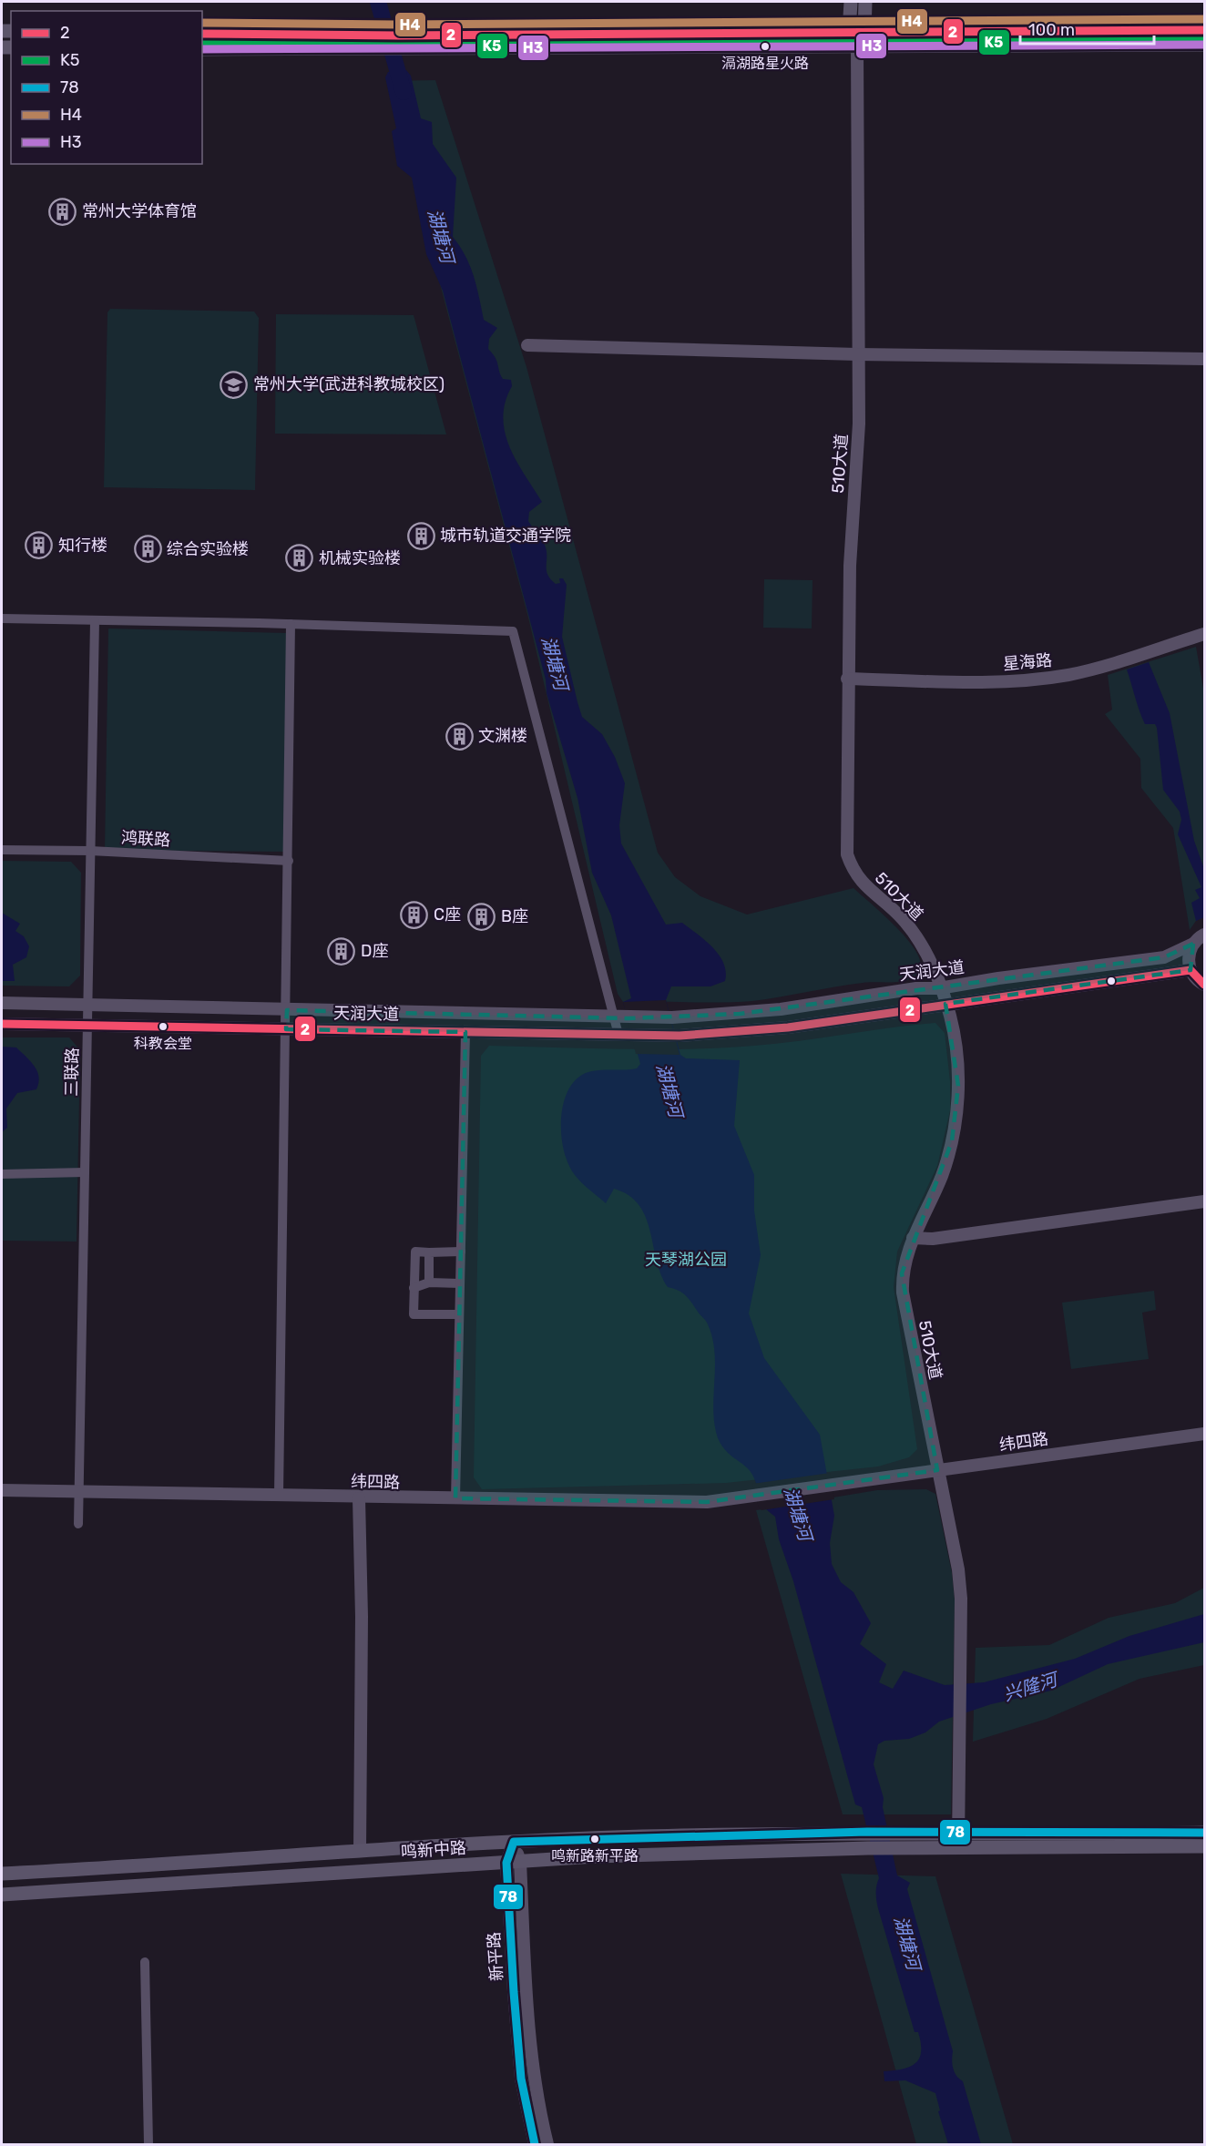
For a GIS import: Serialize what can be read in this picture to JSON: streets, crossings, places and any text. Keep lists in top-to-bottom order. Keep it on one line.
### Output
{"streets":{"main road":["鸣新中路"],"street":["510大道","星海路","鸿联路","天润大道","三联路","纬四路","新平路"]},"crossings":[["510大道","星海路"],["510大道","天润大道"],["510大道","纬四路"],["510大道","鸣新中路"],["鸿联路","三联路"],["天润大道","三联路"],["三联路","纬四路"],["鸣新中路","新平路"]],"water":["湖塘河","兴隆河"],"parks":["天琴湖公园"],"places":{"other":["滆湖路星火路","科教会堂","鸣新路新平路"],"building":["常州大学体育馆","城市轨道交通学院","知行楼","综合实验楼","机械实验楼","文渊楼","C座","B座","D座"],"school or university":["常州大学(武进科教城校区)"]},"lines":["transit line H4","transit line 2","transit line K5","transit line H3","transit line 78"],"legend":["2","K5","78","H4","H3"],"scale_bar":"100 m"}
